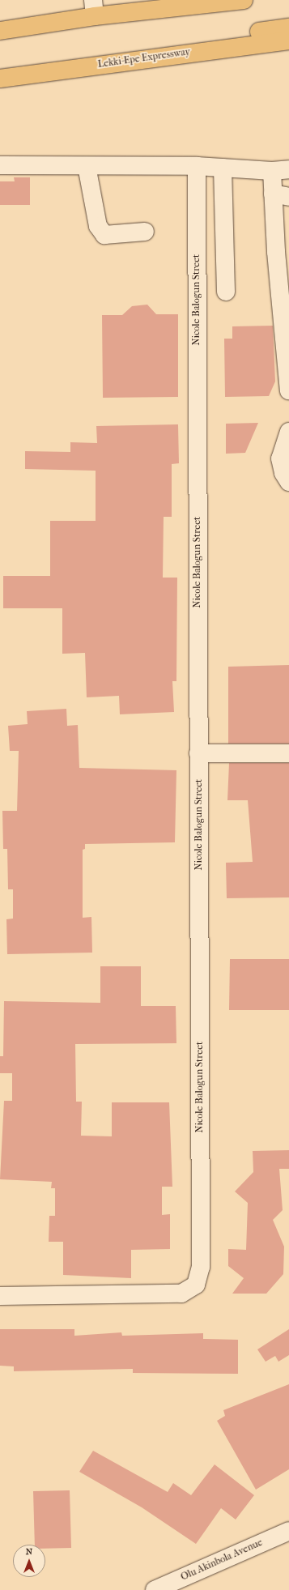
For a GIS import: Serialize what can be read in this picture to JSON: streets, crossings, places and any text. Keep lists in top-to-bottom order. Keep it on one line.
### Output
{"streets":{"highway":["Lekki-Epe Expressway"],"street":["Nicole Balogun Street","Olu Akinbola Avenue"]},"north":"top"}
